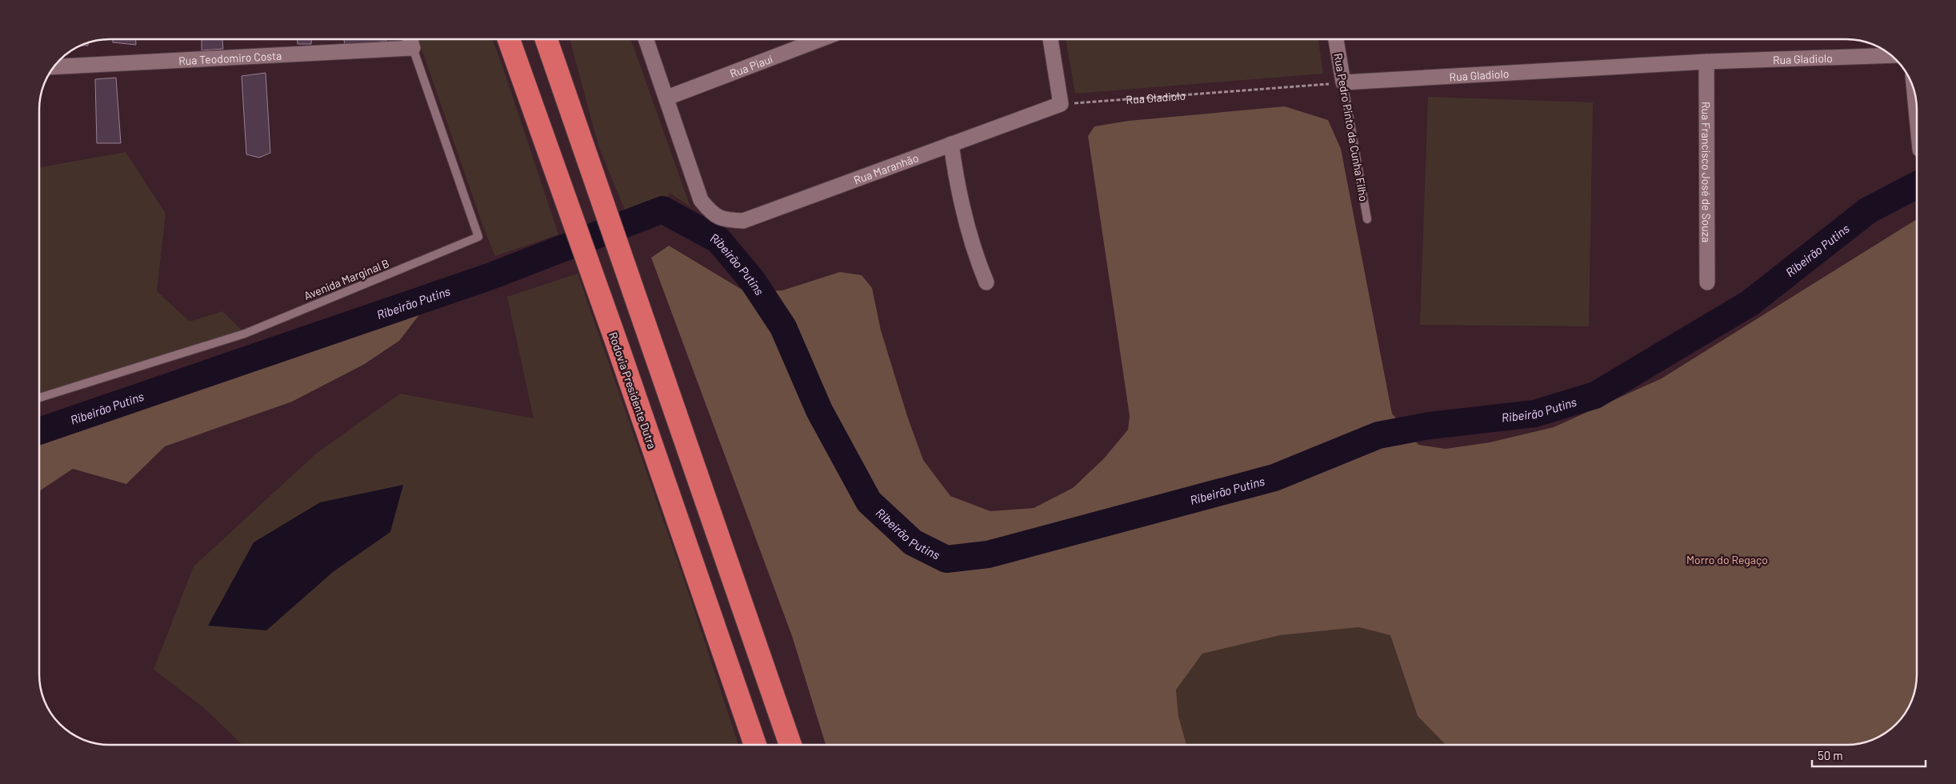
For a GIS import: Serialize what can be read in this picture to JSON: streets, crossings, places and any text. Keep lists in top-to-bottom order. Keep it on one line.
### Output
{"streets":{"highway":["Rodovia Presidente Dutra"],"street":["Rua Teodomiro Costa","Rua Gladiolo","Rua Piauí","Rua Pedro Pinto da Cunha Filho","Rua Maranhão","Rua Francisco José de Souza"],"lane":["Avenida Marginal B"]},"crossings":[["Rua Teodomiro Costa","Avenida Marginal B"],["Rua Gladiolo","Rua Pedro Pinto da Cunha Filho"],["Rua Gladiolo","Rua Maranhão"],["Rua Gladiolo","Rua Francisco José de Souza"],["Rua Piauí","Rua Maranhão"]],"water":["Ribeirão Putins"],"parks":["Morro do Regaço"],"scale_bar":"50 m"}
